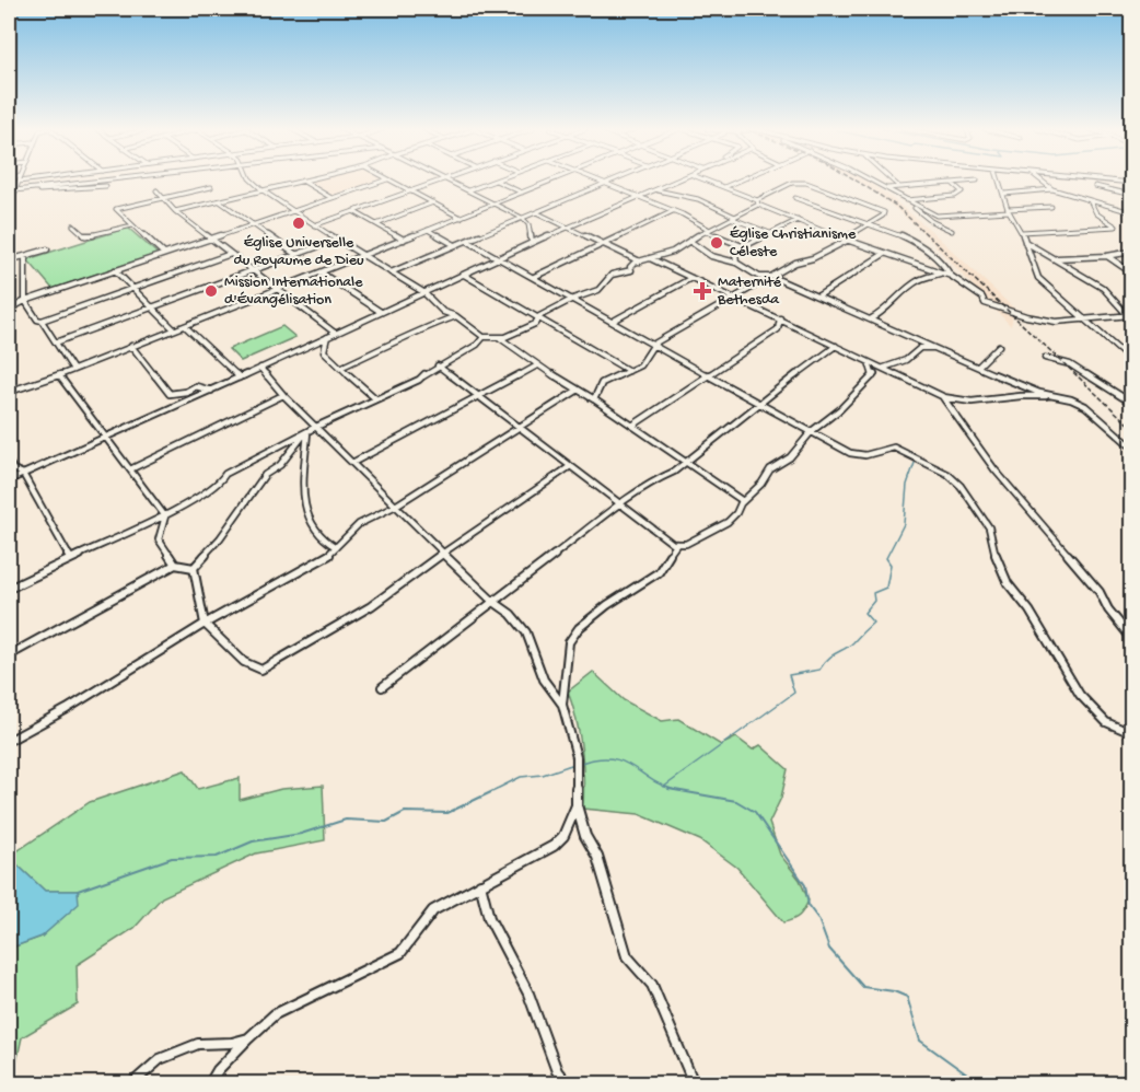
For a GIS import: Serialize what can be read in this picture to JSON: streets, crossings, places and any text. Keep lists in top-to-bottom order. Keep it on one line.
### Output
{"places":{"other":["Église Universelle du Royaume de Dieu","Église Christianisme Céleste","Mission Internationale d'Évangélisation"],"health":["Maternité Bethesda"]}}
